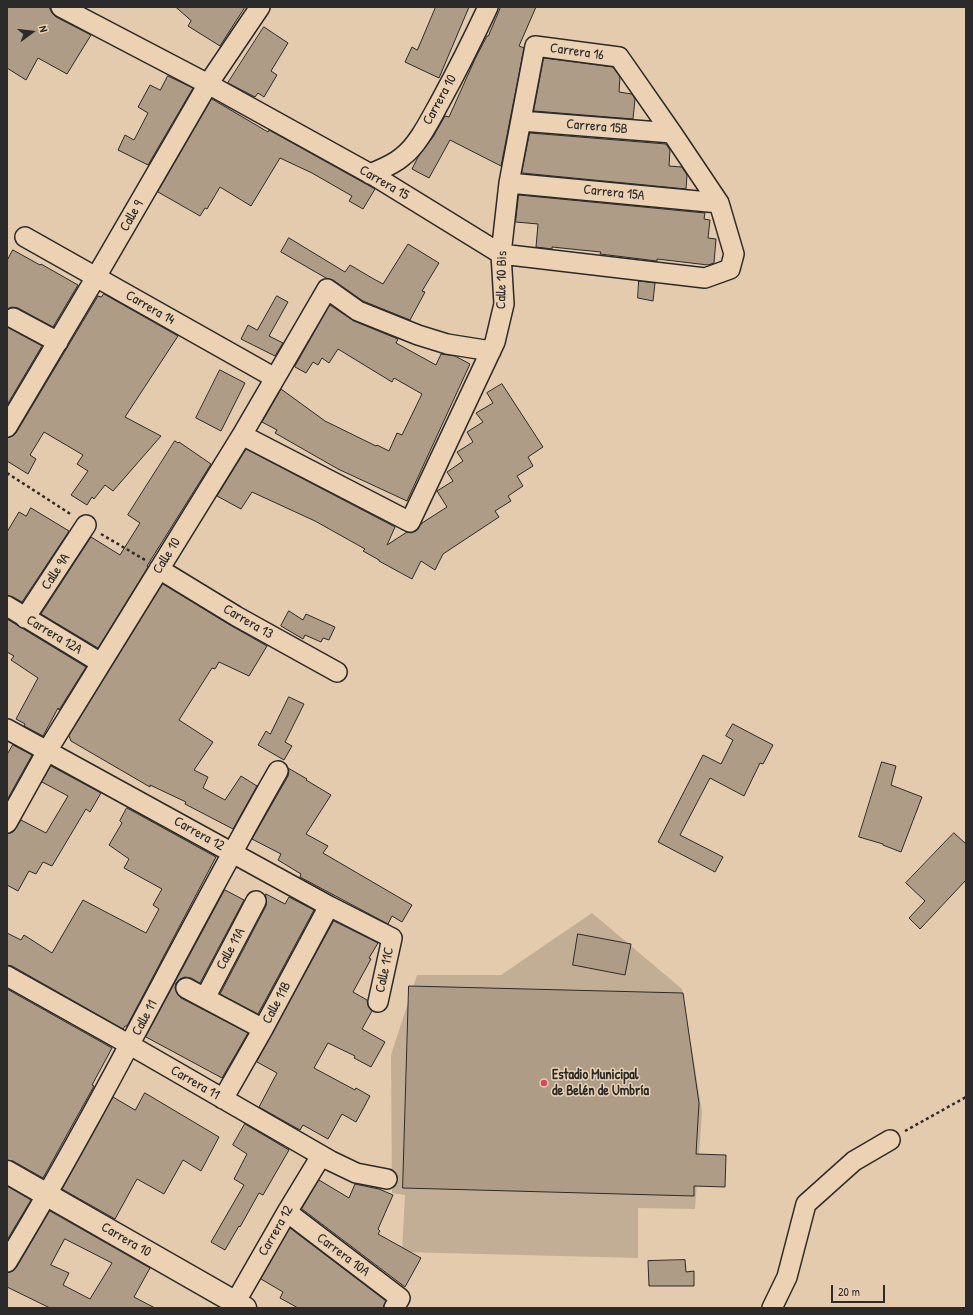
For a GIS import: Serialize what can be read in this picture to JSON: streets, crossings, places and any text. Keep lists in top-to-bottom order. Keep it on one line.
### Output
{"streets":{"main road":["Carrera 10"],"street":["Carrera 16","Carrera 15B","Carrera 15","Carrera 15A","Calle 9","Calle 10 Bis","Carrera 14","Calle 10","Calle 9A","Carrera 13","Carrera 12A","Carrera 12","Calle 11A","Calle 11C","Calle 11B","Calle 11","Carrera 11","Carrera 10A"]},"crossings":[["Carrera 16","Carrera 15B"],["Carrera 16","Calle 10 Bis"],["Carrera 10","Carrera 15"],["Carrera 10","Carrera 12"],["Carrera 10","Calle 11"],["Carrera 15B","Calle 10 Bis"],["Carrera 15","Carrera 15A"],["Carrera 15","Calle 9"],["Carrera 15","Calle 10 Bis"],["Carrera 15A","Calle 10 Bis"],["Calle 9","Carrera 14"],["Calle 10 Bis","Calle 10"],["Carrera 14","Calle 10"],["Calle 10","Carrera 13"],["Calle 10","Carrera 12A"],["Calle 10","Carrera 12"],["Calle 9A","Carrera 12A"],["Carrera 12","Calle 11C"],["Carrera 12","Calle 11B"],["Carrera 12","Calle 11"],["Carrera 12","Carrera 11"],["Carrera 12","Carrera 10A"],["Calle 11B","Carrera 11"],["Calle 11","Carrera 11"]],"places":["Estadio Municipal de Belén de Umbría"],"scale_bar":"20 m","north":"right"}
